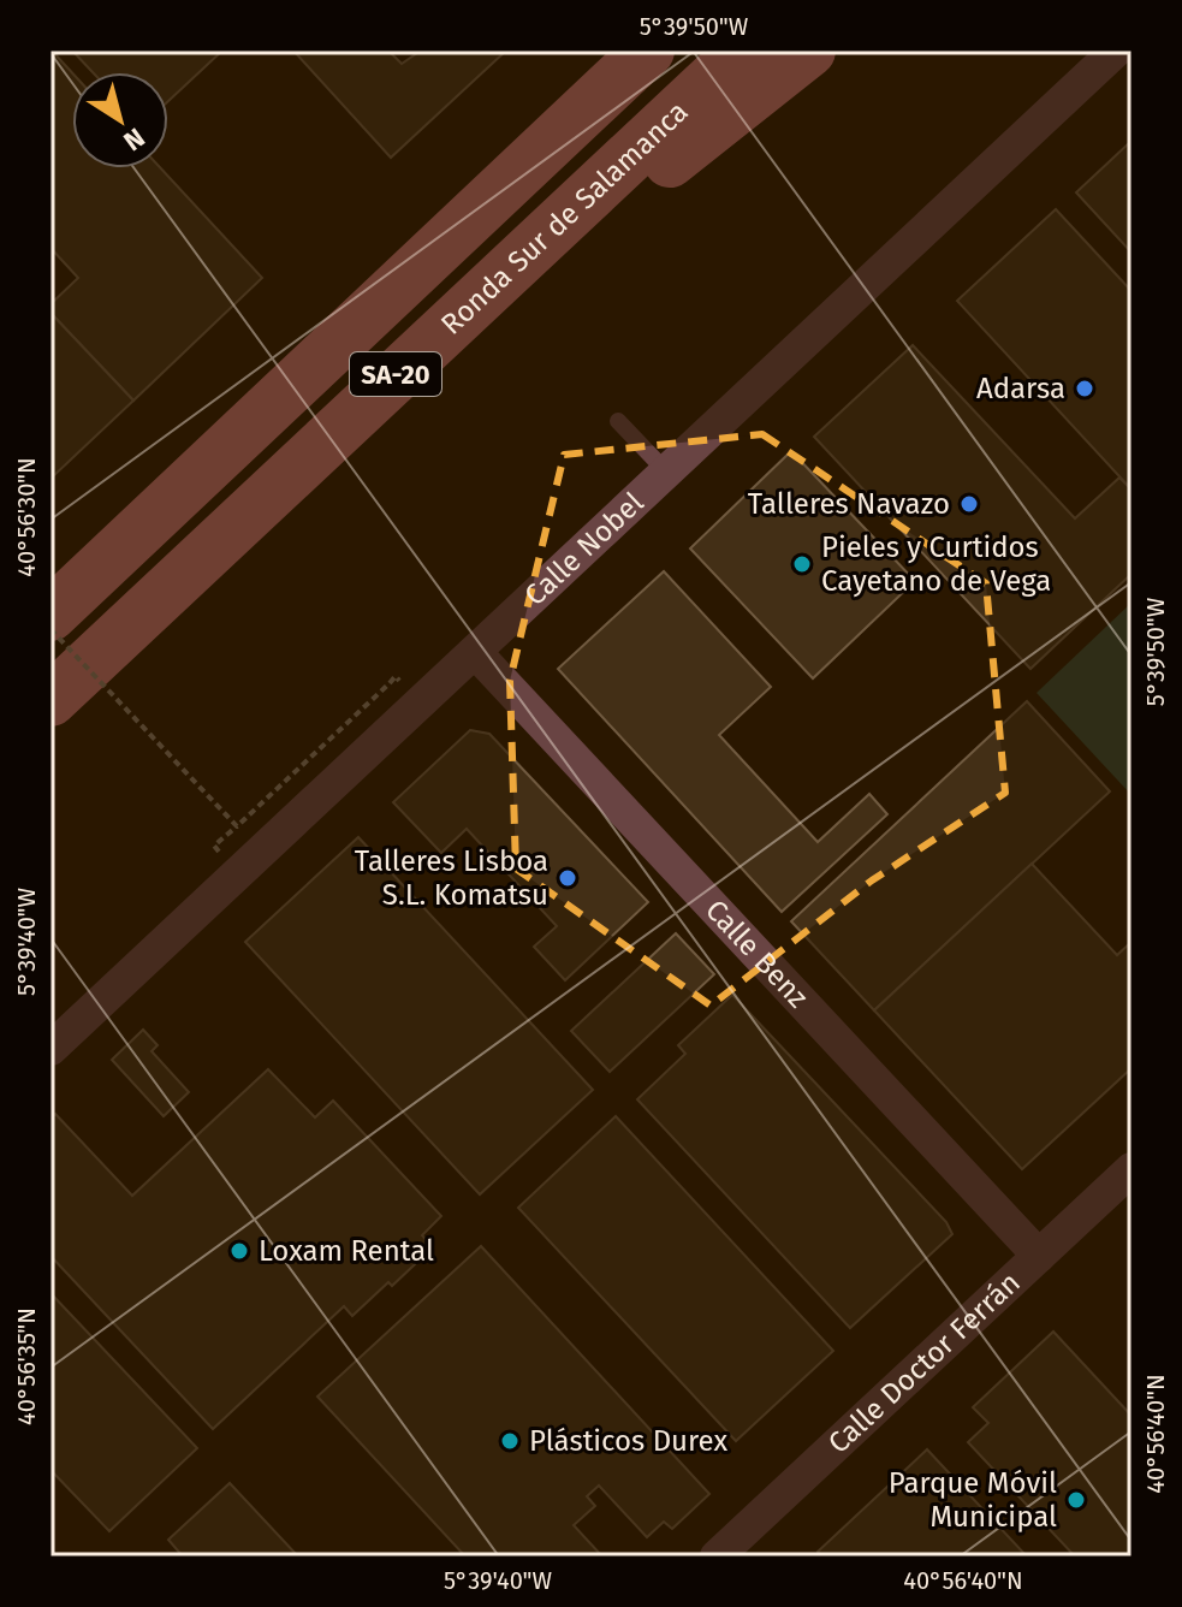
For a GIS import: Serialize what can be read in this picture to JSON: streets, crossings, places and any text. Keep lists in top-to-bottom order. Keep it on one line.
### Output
{"streets":{"highway":["Ronda Sur de Salamanca","SA-20"],"street":["Calle Nobel","Calle Benz","Calle Doctor Ferrán"]},"crossings":[["Calle Nobel","Calle Benz"],["Calle Benz","Calle Doctor Ferrán"]],"places":["Adarsa","Talleres Navazo","Pieles y Curtidos Cayetano de Vega","Talleres Lisboa S.L. Komatsu","Loxam Rental","Plásticos Durex","Parque Móvil Municipal"],"north":"bottom right","coordinates":["5°39'50\"W","40°56'30\"N","5°39'40\"W","40°56'35\"N","40°56'40\"N"]}
